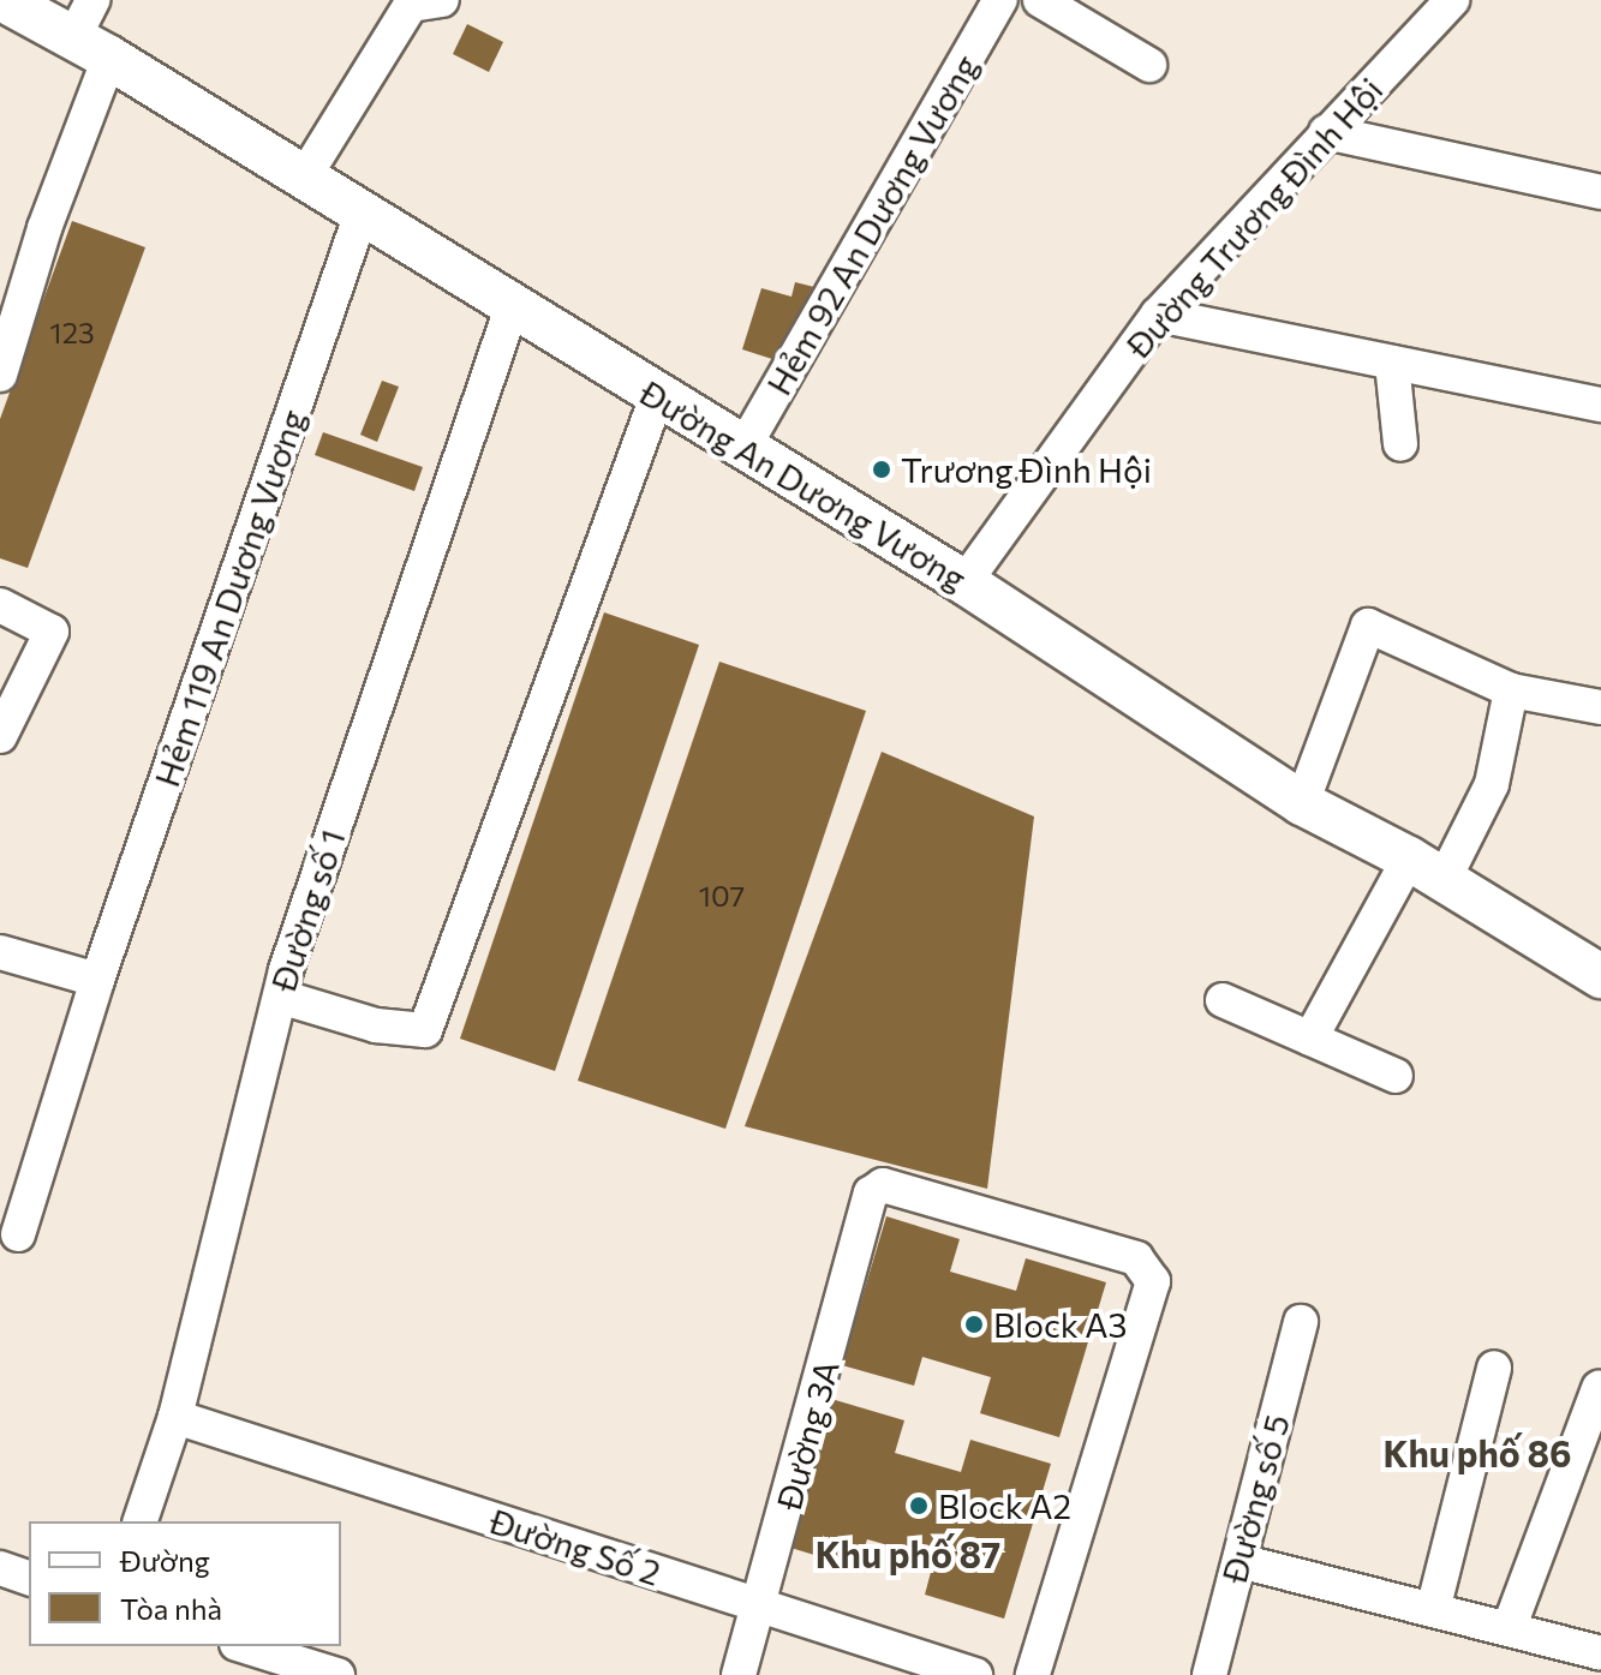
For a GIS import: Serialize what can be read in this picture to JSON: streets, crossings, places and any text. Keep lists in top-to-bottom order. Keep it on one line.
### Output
{"streets":{"main road":["Đường An Dương Vương"],"street":["Đường Trương Đình Hội","Hẻm 92 An Dương Vương","Hẻm 119 An Dương Vương","Đường số 1","Đường 3A","Đường số 5","Đường Số 2"]},"crossings":[["Đường Trương Đình Hội","Đường An Dương Vương"],["Hẻm 92 An Dương Vương","Đường An Dương Vương"],["Đường An Dương Vương","Hẻm 119 An Dương Vương"],["Đường An Dương Vương","Đường số 1"],["Đường số 1","Đường Số 2"],["Đường 3A","Đường Số 2"]],"districts":["Khu phố 86","Khu phố 87"],"places":["Trương Đình Hội","Block A3","Block A2"],"house_numbers":["123","107"],"legend":["Đường","Tòa nhà"]}
